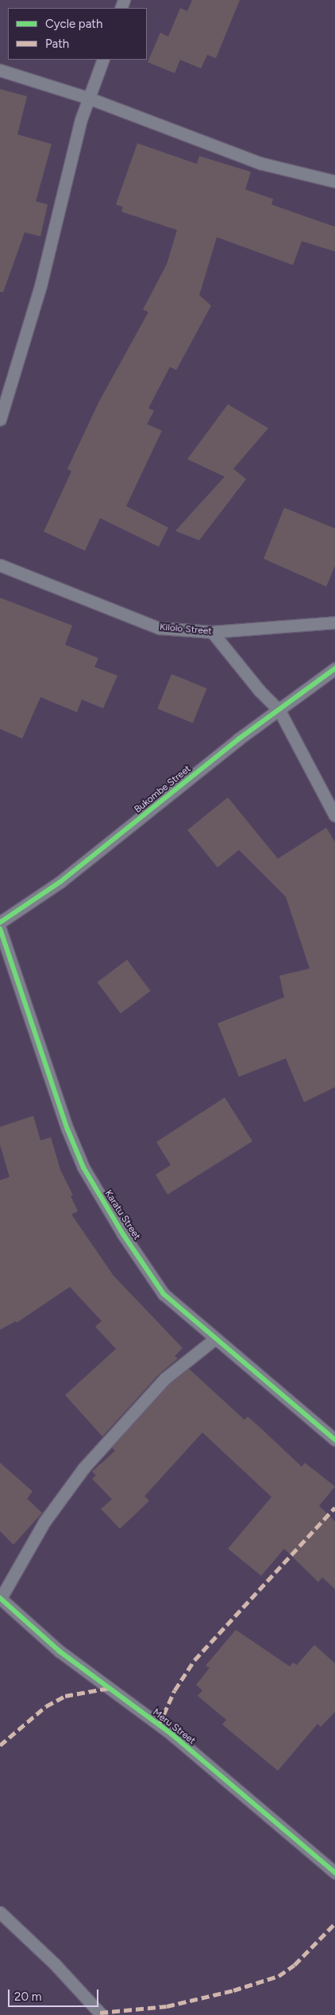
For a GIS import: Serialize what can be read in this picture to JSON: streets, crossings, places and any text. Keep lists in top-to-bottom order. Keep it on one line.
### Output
{"streets":{"street":["Kilolo Street","Bukombe Street","Karatu Street","Meru Street"]},"legend":["Cycle path","Path"],"scale_bar":"20 m"}
